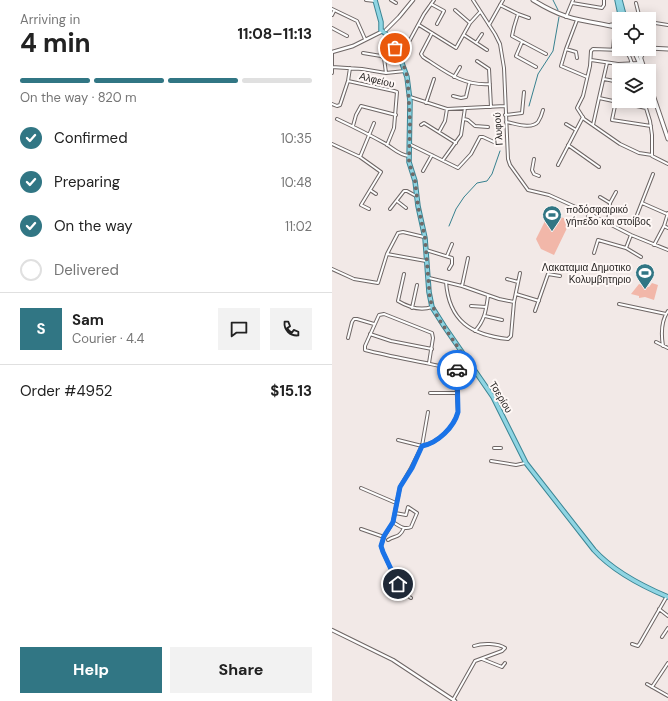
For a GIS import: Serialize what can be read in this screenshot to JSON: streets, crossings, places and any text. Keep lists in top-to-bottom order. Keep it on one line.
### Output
{"streets":{"main road":["Τσερίου"],"street":["Αλφείου","Γλυφού"]},"places":{"sports":["ποδόσφαιρικό γήπεδο και στοίβος","Λακαταμια Δημοτικο Κολυμβητηριο"]},"page":{"heading":["4 min","Arriving in","11:08–11:13"],"panel":["Sam","Courier · 4.4","Order #4952","$15.13"],"bar":"On the way · 820 m","list":[["Confirmed","10:35"],["Preparing","10:48"],["On the way","11:02"],"Delivered"],"round":"S","buttons":["Help","Share"]}}
